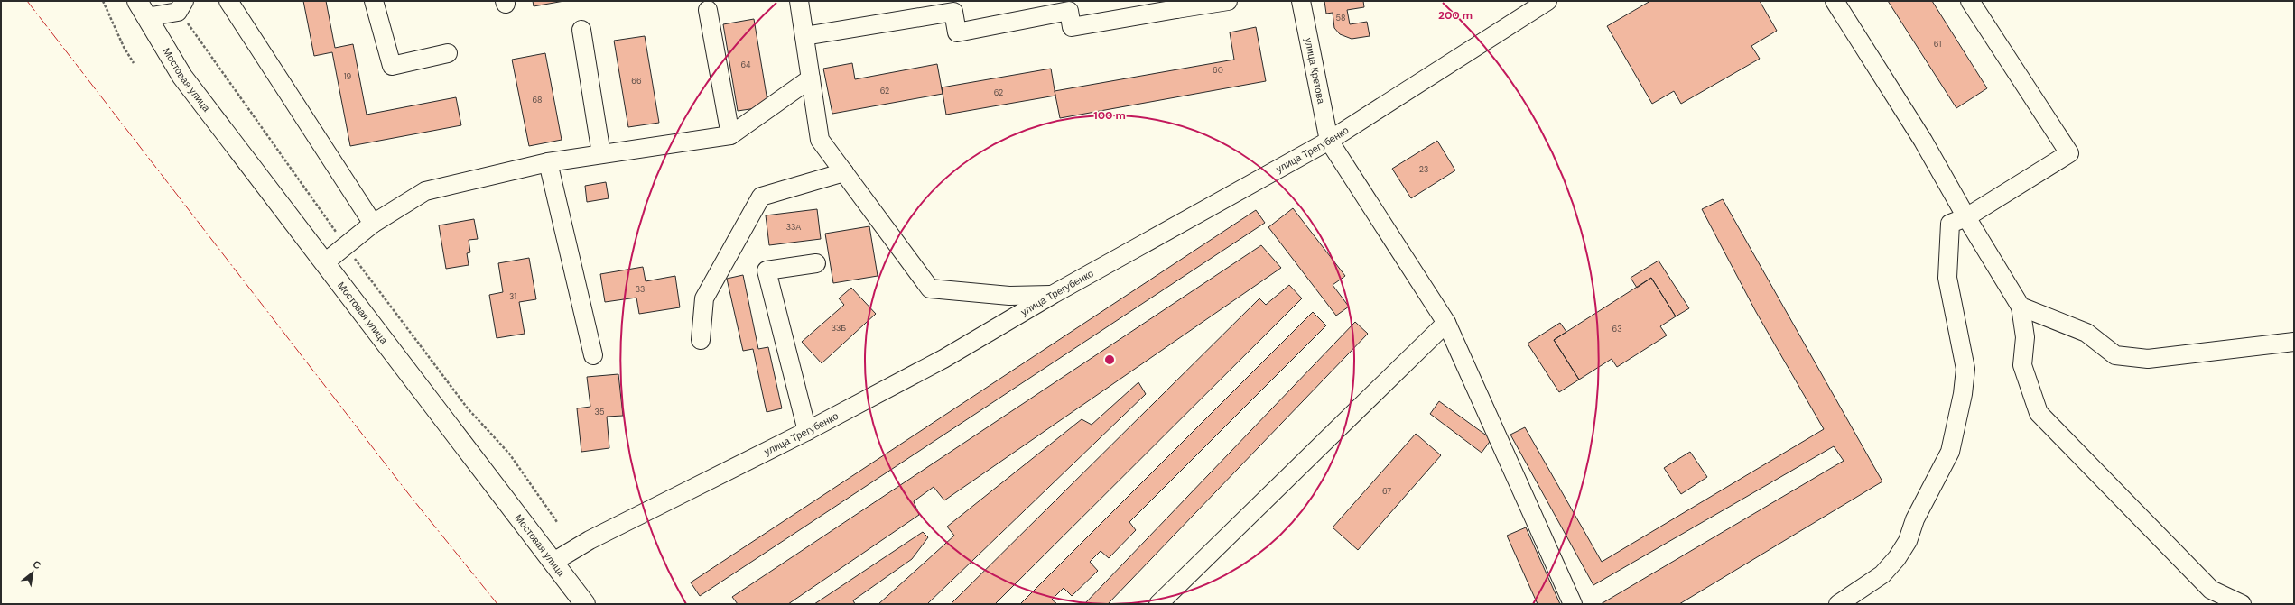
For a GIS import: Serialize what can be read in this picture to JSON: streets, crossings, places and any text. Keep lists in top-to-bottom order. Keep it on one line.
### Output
{"streets":{"main road":["Мостовая улица"],"street":["улица Кретова","улица Трегубенко"]},"crossings":[["улица Кретова","улица Трегубенко"],["Мостовая улица","улица Трегубенко"]],"house_numbers":["58","61","64","60","19","66","62","62","68","23","33А","33","31","33Б","63","35","67"],"north":"top right","rings":["200 m","100 m"]}
